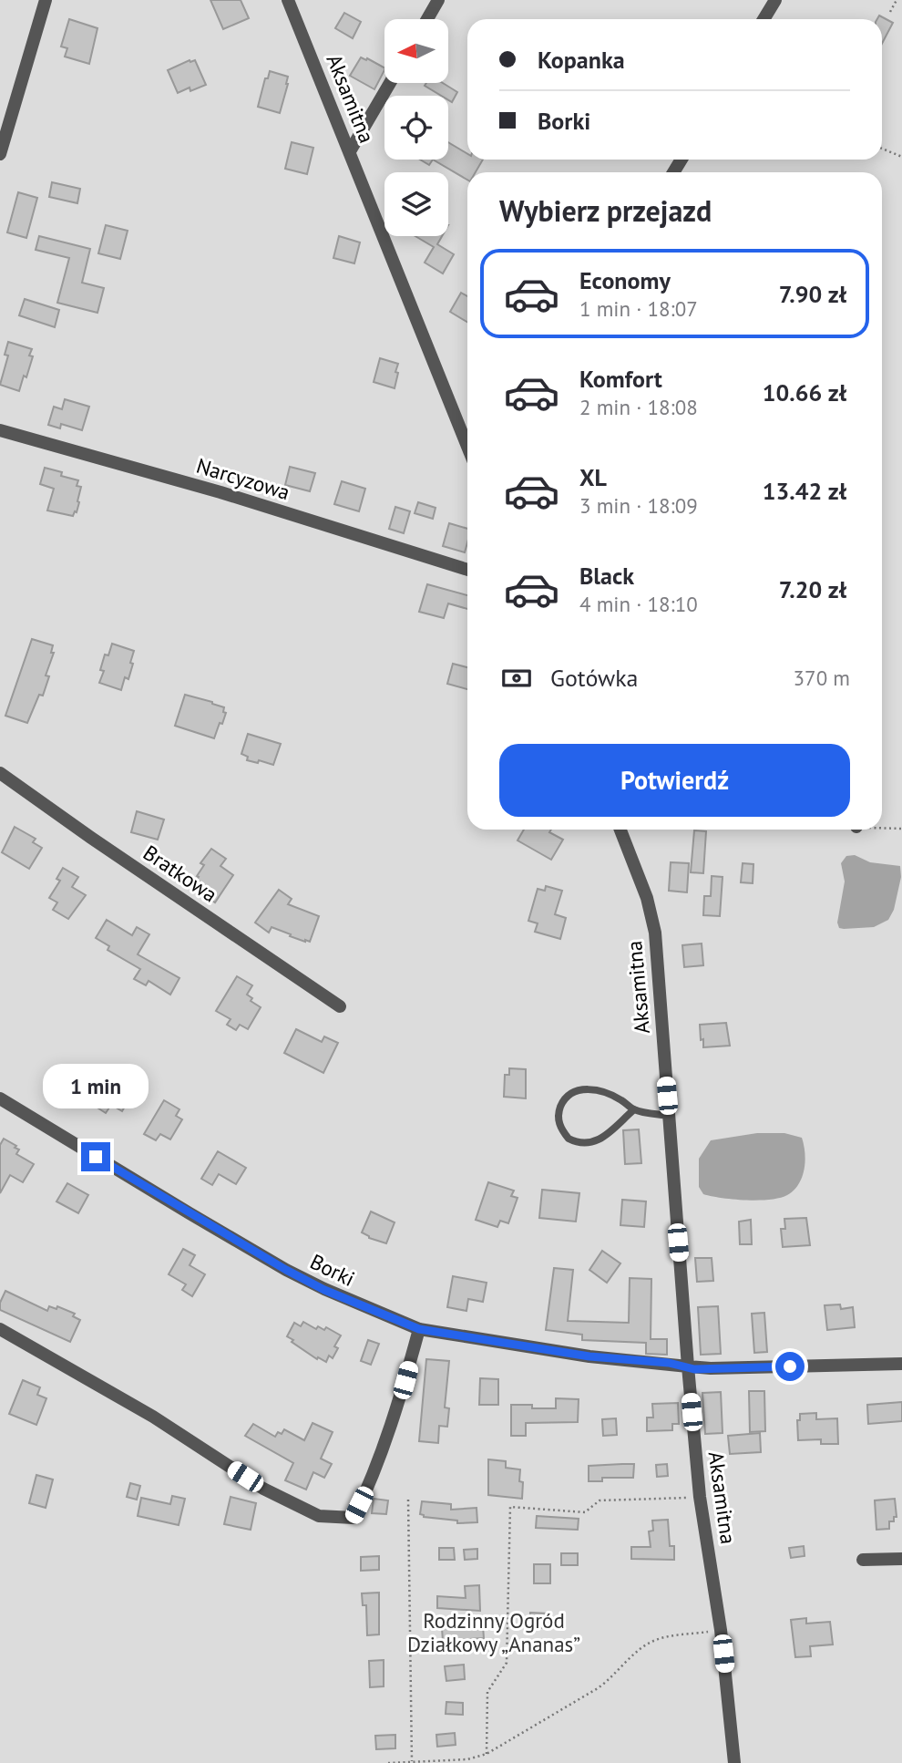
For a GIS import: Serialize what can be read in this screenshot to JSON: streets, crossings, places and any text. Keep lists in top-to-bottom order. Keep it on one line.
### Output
{"streets":{"street":["Aksamitna","Narcyzowa","Bratkowa","Borki"]},"crossings":[["Aksamitna","Borki"]],"parks":["Rodzinny Ogród Działkowy „Ananas”"],"north":"left","page":{"banner":["Kopanka","Borki"],"heading":"Wybierz przejazd","list":[{"name":"Economy","note":"1 min · 18:07","value":"7.90 zł"},{"name":"Komfort","note":"2 min · 18:08","value":"10.66 zł"},{"name":"XL","note":"3 min · 18:09","value":"13.42 zł"},{"name":"Black","note":"4 min · 18:10","value":"7.20 zł"}],"pay":["Gotówka","370 m"],"buttons":"Potwierdź","bubble":"1 min"}}
